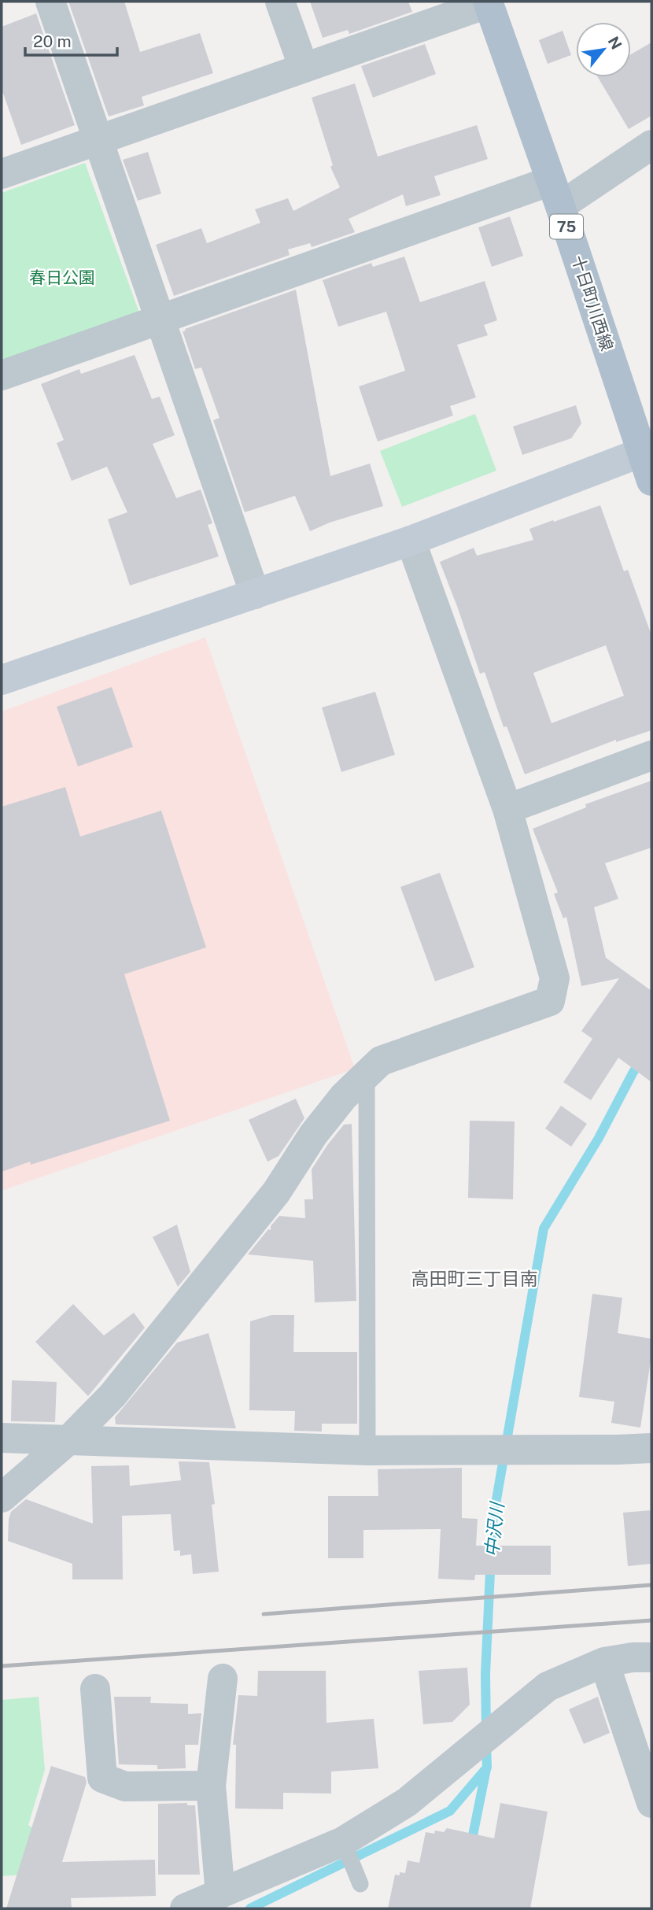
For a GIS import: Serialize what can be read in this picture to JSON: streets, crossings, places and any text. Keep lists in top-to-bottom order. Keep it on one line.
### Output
{"streets":{"main road":["75","十日町川西線"]},"districts":["高田町三丁目南"],"water":["中沢川"],"parks":["春日公園"],"scale_bar":"20 m","north":"top right"}
